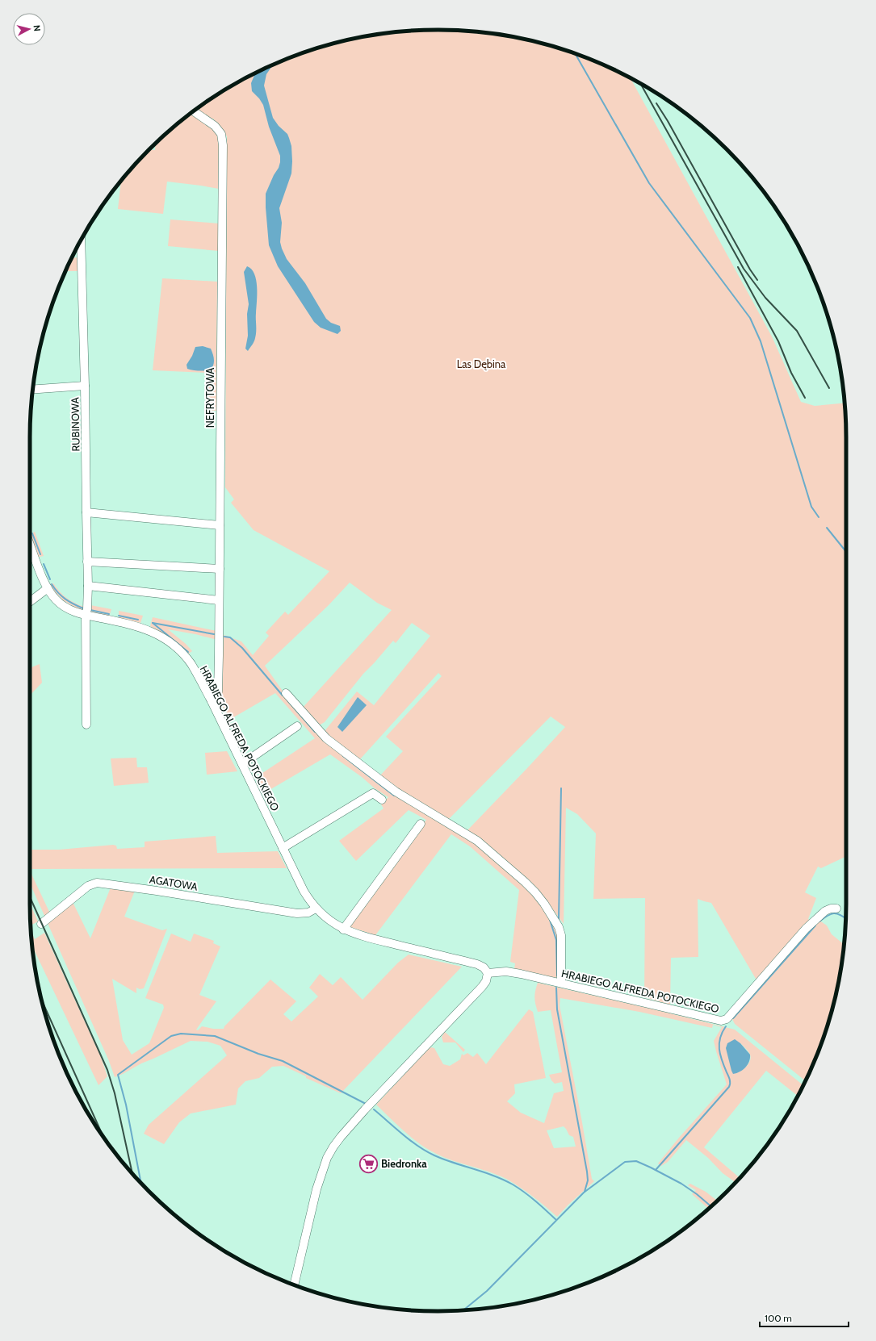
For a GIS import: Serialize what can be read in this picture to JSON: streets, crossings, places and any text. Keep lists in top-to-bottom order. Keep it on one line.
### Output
{"streets":{"street":["NEFRYTOWA","RUBINOWA","HRABIEGO ALFREDA POTOCKIEGO","AGATOWA"]},"crossings":[["NEFRYTOWA","HRABIEGO ALFREDA POTOCKIEGO"],["RUBINOWA","HRABIEGO ALFREDA POTOCKIEGO"],["HRABIEGO ALFREDA POTOCKIEGO","AGATOWA"]],"parks":["Las Dębina"],"places":{"supermarket":["Biedronka"]},"scale_bar":"100 m","north":"right"}
